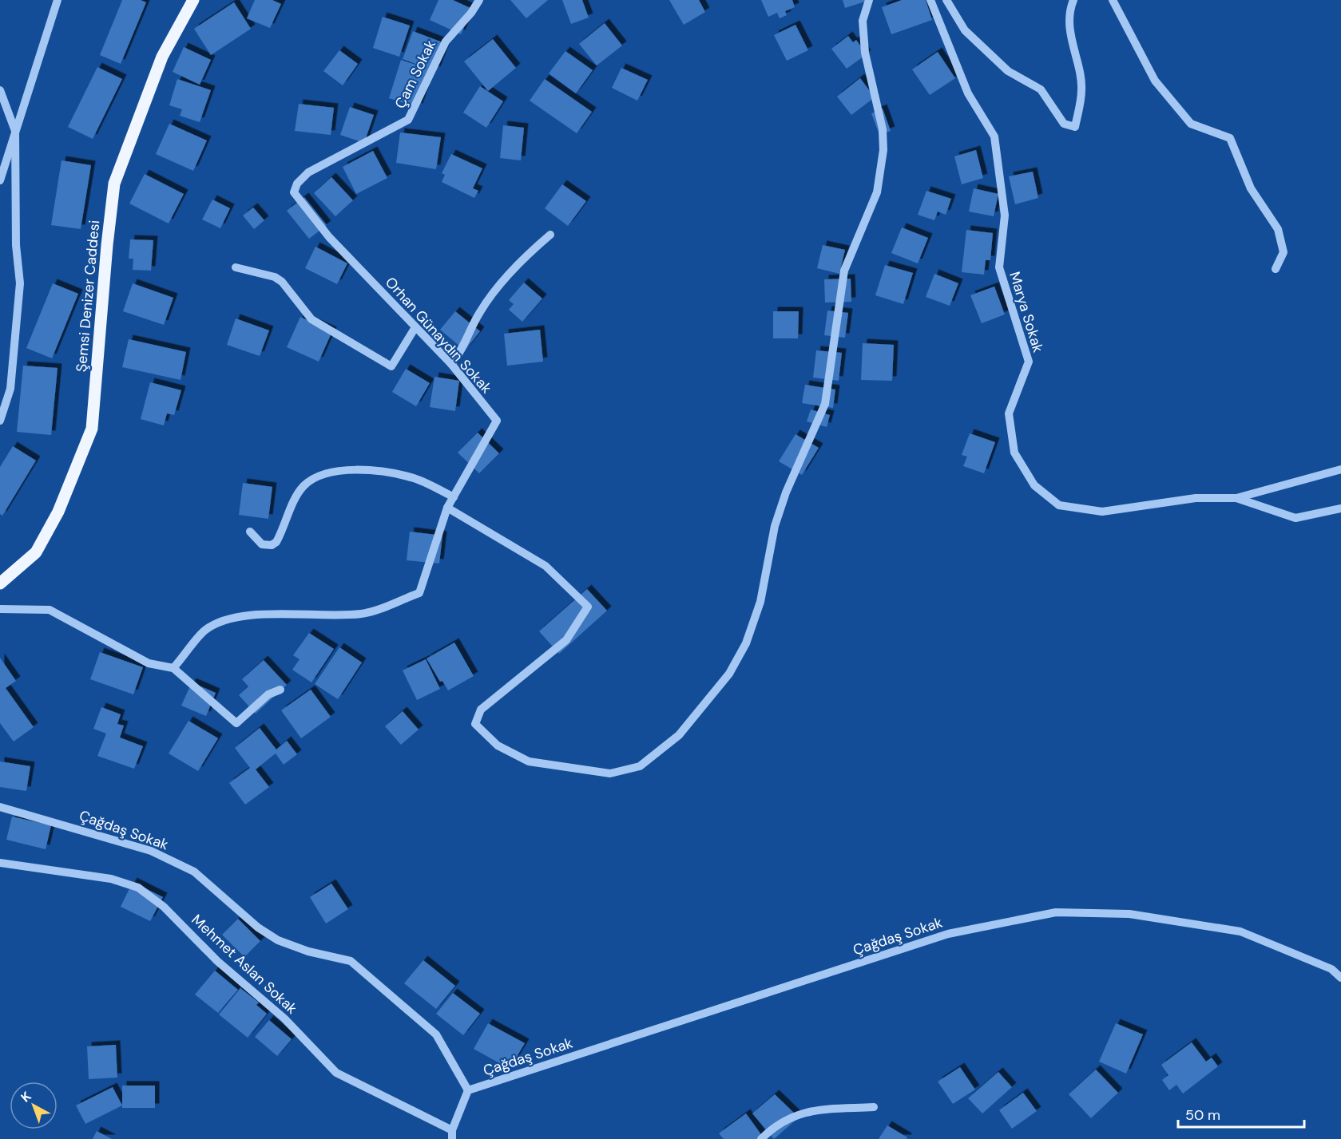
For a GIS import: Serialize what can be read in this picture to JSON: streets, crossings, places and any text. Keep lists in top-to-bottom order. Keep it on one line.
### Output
{"streets":{"main road":["Şemsi Denizer Caddesi"],"street":["Çam Sokak","Marya Sokak","Orhan Günaydın Sokak","Çağdaş Sokak","Mehmet Aslan Sokak"]},"crossings":[["Çam Sokak","Orhan Günaydın Sokak"]],"scale_bar":"50 m","north":"top left"}
